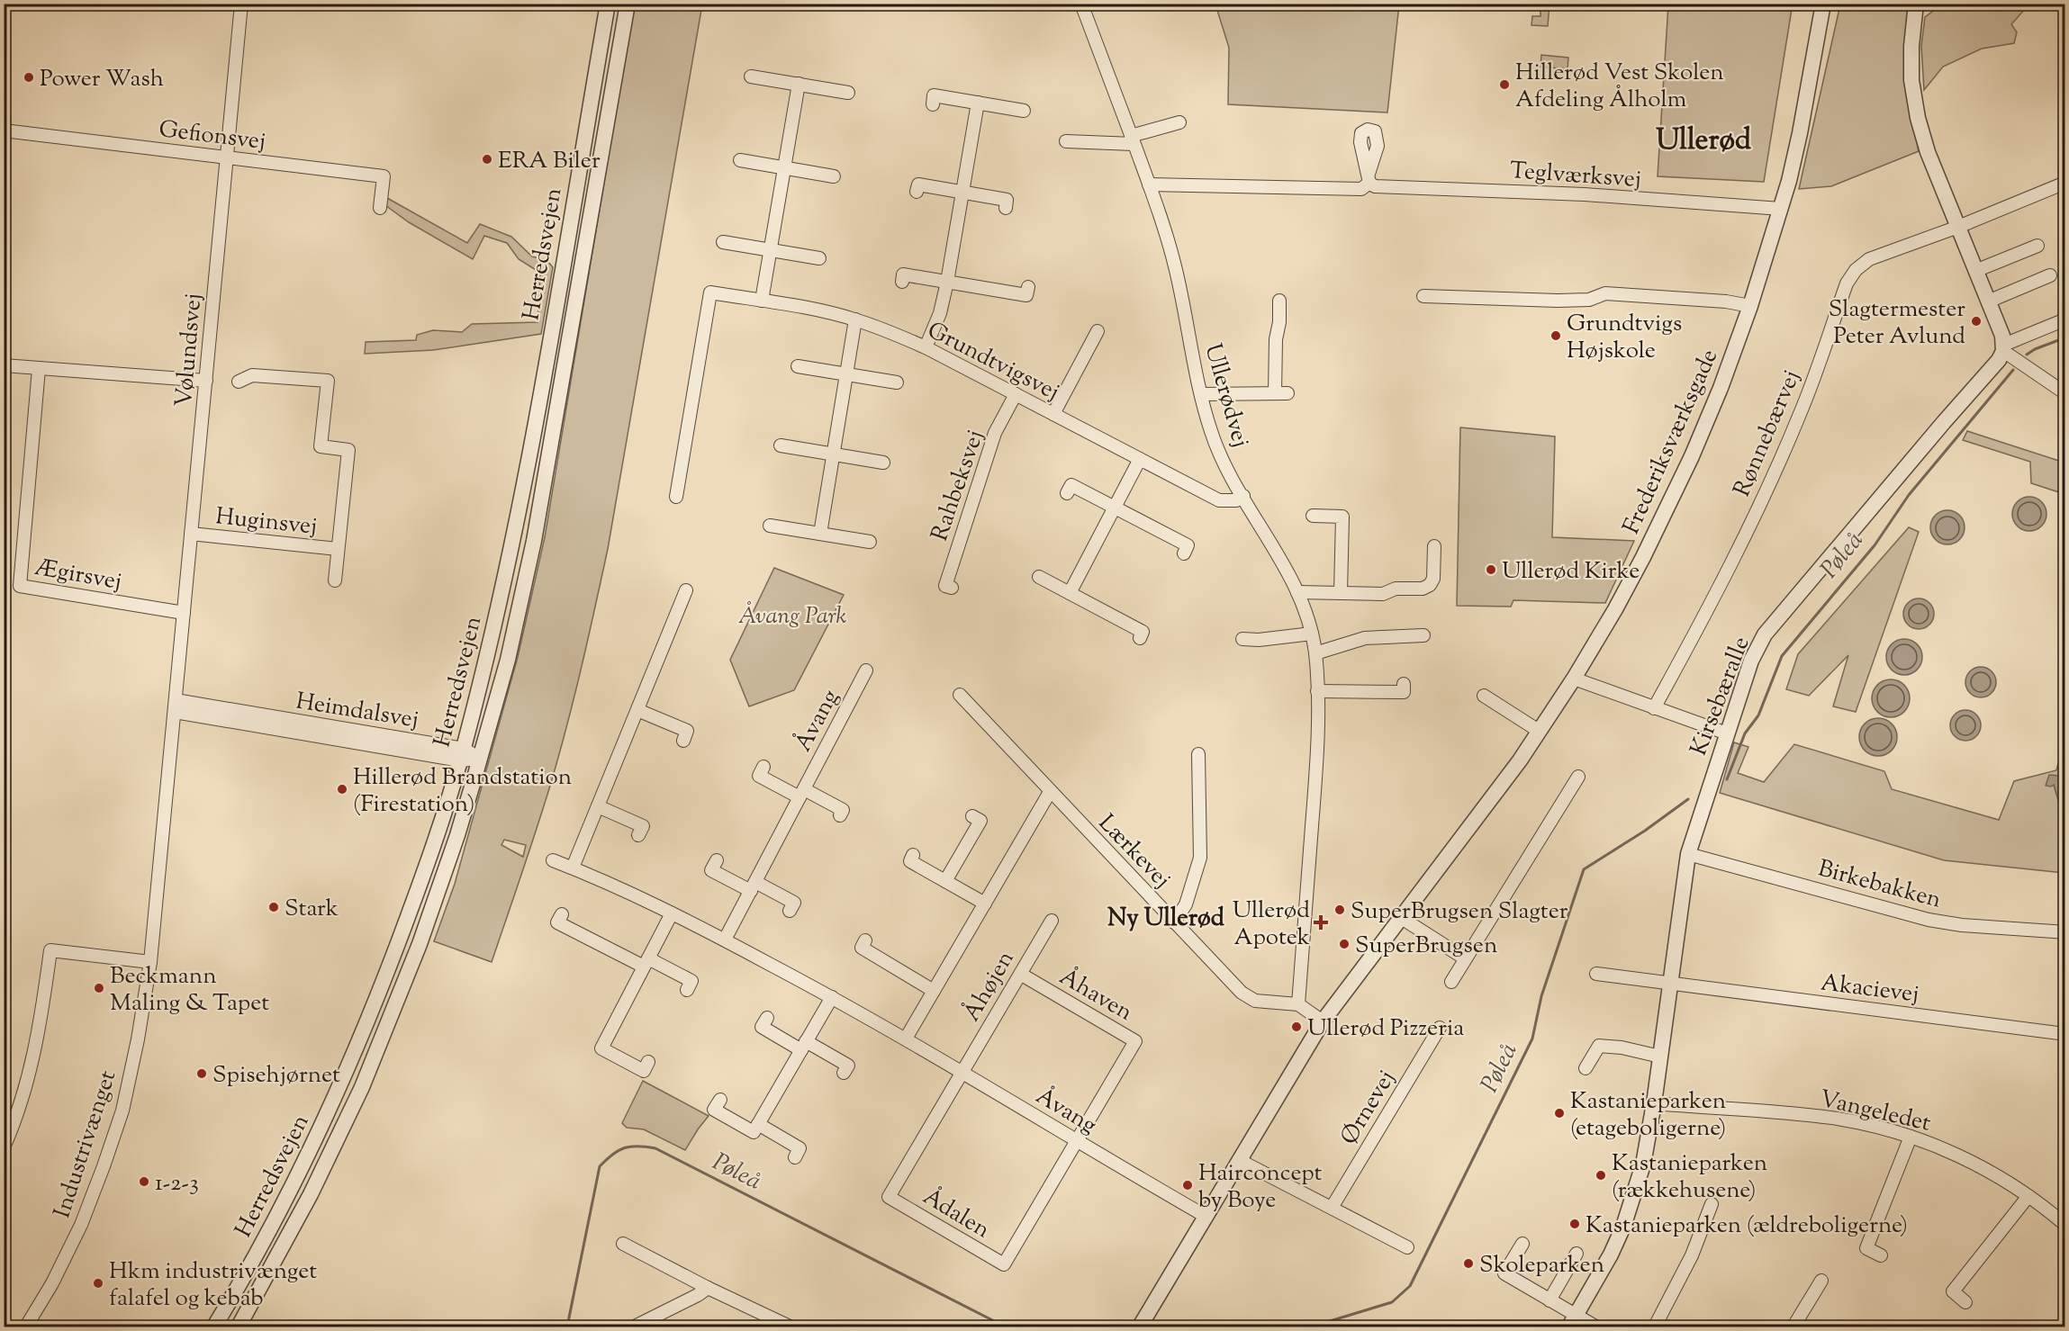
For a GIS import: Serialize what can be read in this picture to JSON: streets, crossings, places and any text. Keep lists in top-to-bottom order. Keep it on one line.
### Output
{"streets":{"street":["Gefionsvej","Teglværksvej","Herredsvejen","Vølundsvej","Grundtvigsvej","Ullerødvej","Rønnebærvej","Frederiksværksgade","Rahbeksvej","Huginsvej","Ægirsvej","Kirsebæralle","Heimdalsvej","Åvang","Lærkevej","Birkebakken","Åhøjen","Akacievej","Åhaven","Ørnevej","Vangeledet","Industrivænget","Ådalen"]},"crossings":[["Gefionsvej","Vølundsvej"],["Teglværksvej","Ullerødvej"],["Teglværksvej","Frederiksværksgade"],["Herredsvejen","Heimdalsvej"],["Vølundsvej","Huginsvej"],["Vølundsvej","Ægirsvej"],["Vølundsvej","Heimdalsvej"],["Vølundsvej","Industrivænget"],["Grundtvigsvej","Ullerødvej"],["Grundtvigsvej","Rahbeksvej"],["Ullerødvej","Lærkevej"],["Frederiksværksgade","Åvang"],["Kirsebæralle","Birkebakken"],["Kirsebæralle","Akacievej"],["Kirsebæralle","Vangeledet"],["Heimdalsvej","Industrivænget"],["Åvang","Åhøjen"],["Åvang","Åhaven"],["Åvang","Ådalen"],["Åhøjen","Åhaven"],["Åhøjen","Ådalen"],["Åhaven","Ådalen"]],"districts":["Ullerød","Ny Ullerød"],"water":["Pøleå"],"parks":["Åvang Park"],"places":{"other":["Power Wash","Hillerød Vest Skolen Afdeling Ålholm","ERA Biler","Slagtermester Peter Avlund","Grundtvigs Højskole","Ullerød Kirke","Hillerød Brandstation (Firestation)","Stark","SuperBrugsen Slagter","SuperBrugsen","Beckmann Maling & Tapet","Ullerød Pizzeria","Spisehjørnet","Kastanieparken (etageboligerne)","Kastanieparken (rækkehusene)","1-2-3","Hairconcept by Boye","Kastanieparken (ældreboligerne)","Skoleparken","Hkm industrivænget falafel og kebab"],"health":["Ullerød Apotek"]}}
